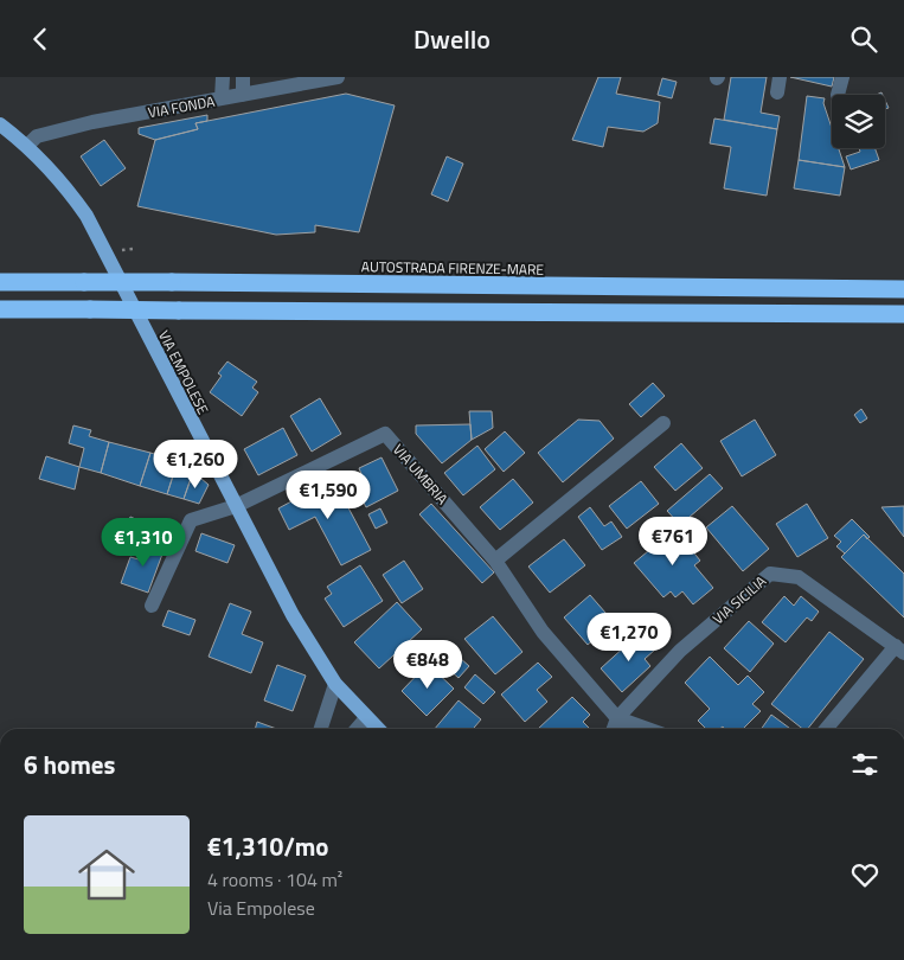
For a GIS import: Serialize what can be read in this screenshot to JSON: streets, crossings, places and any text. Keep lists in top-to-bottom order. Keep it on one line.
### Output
{"streets":{"highway":["AUTOSTRADA FIRENZE-MARE"],"main road":["VIA EMPOLESE"],"street":["VIA FONDA","VIA UMBRIA","VIA SICILIA"]},"crossings":[["VIA FONDA","VIA EMPOLESE"],["VIA EMPOLESE","VIA UMBRIA"],["VIA UMBRIA","VIA SICILIA"]],"page":{"header":"Dwello","price":["€1,260","€1,590","€761","€1,310","€1,270","€848"],"heading":"6 homes","list":[{"name":"€1,310/mo","note":"4 rooms · 104 m² · Via Empolese"}]}}
